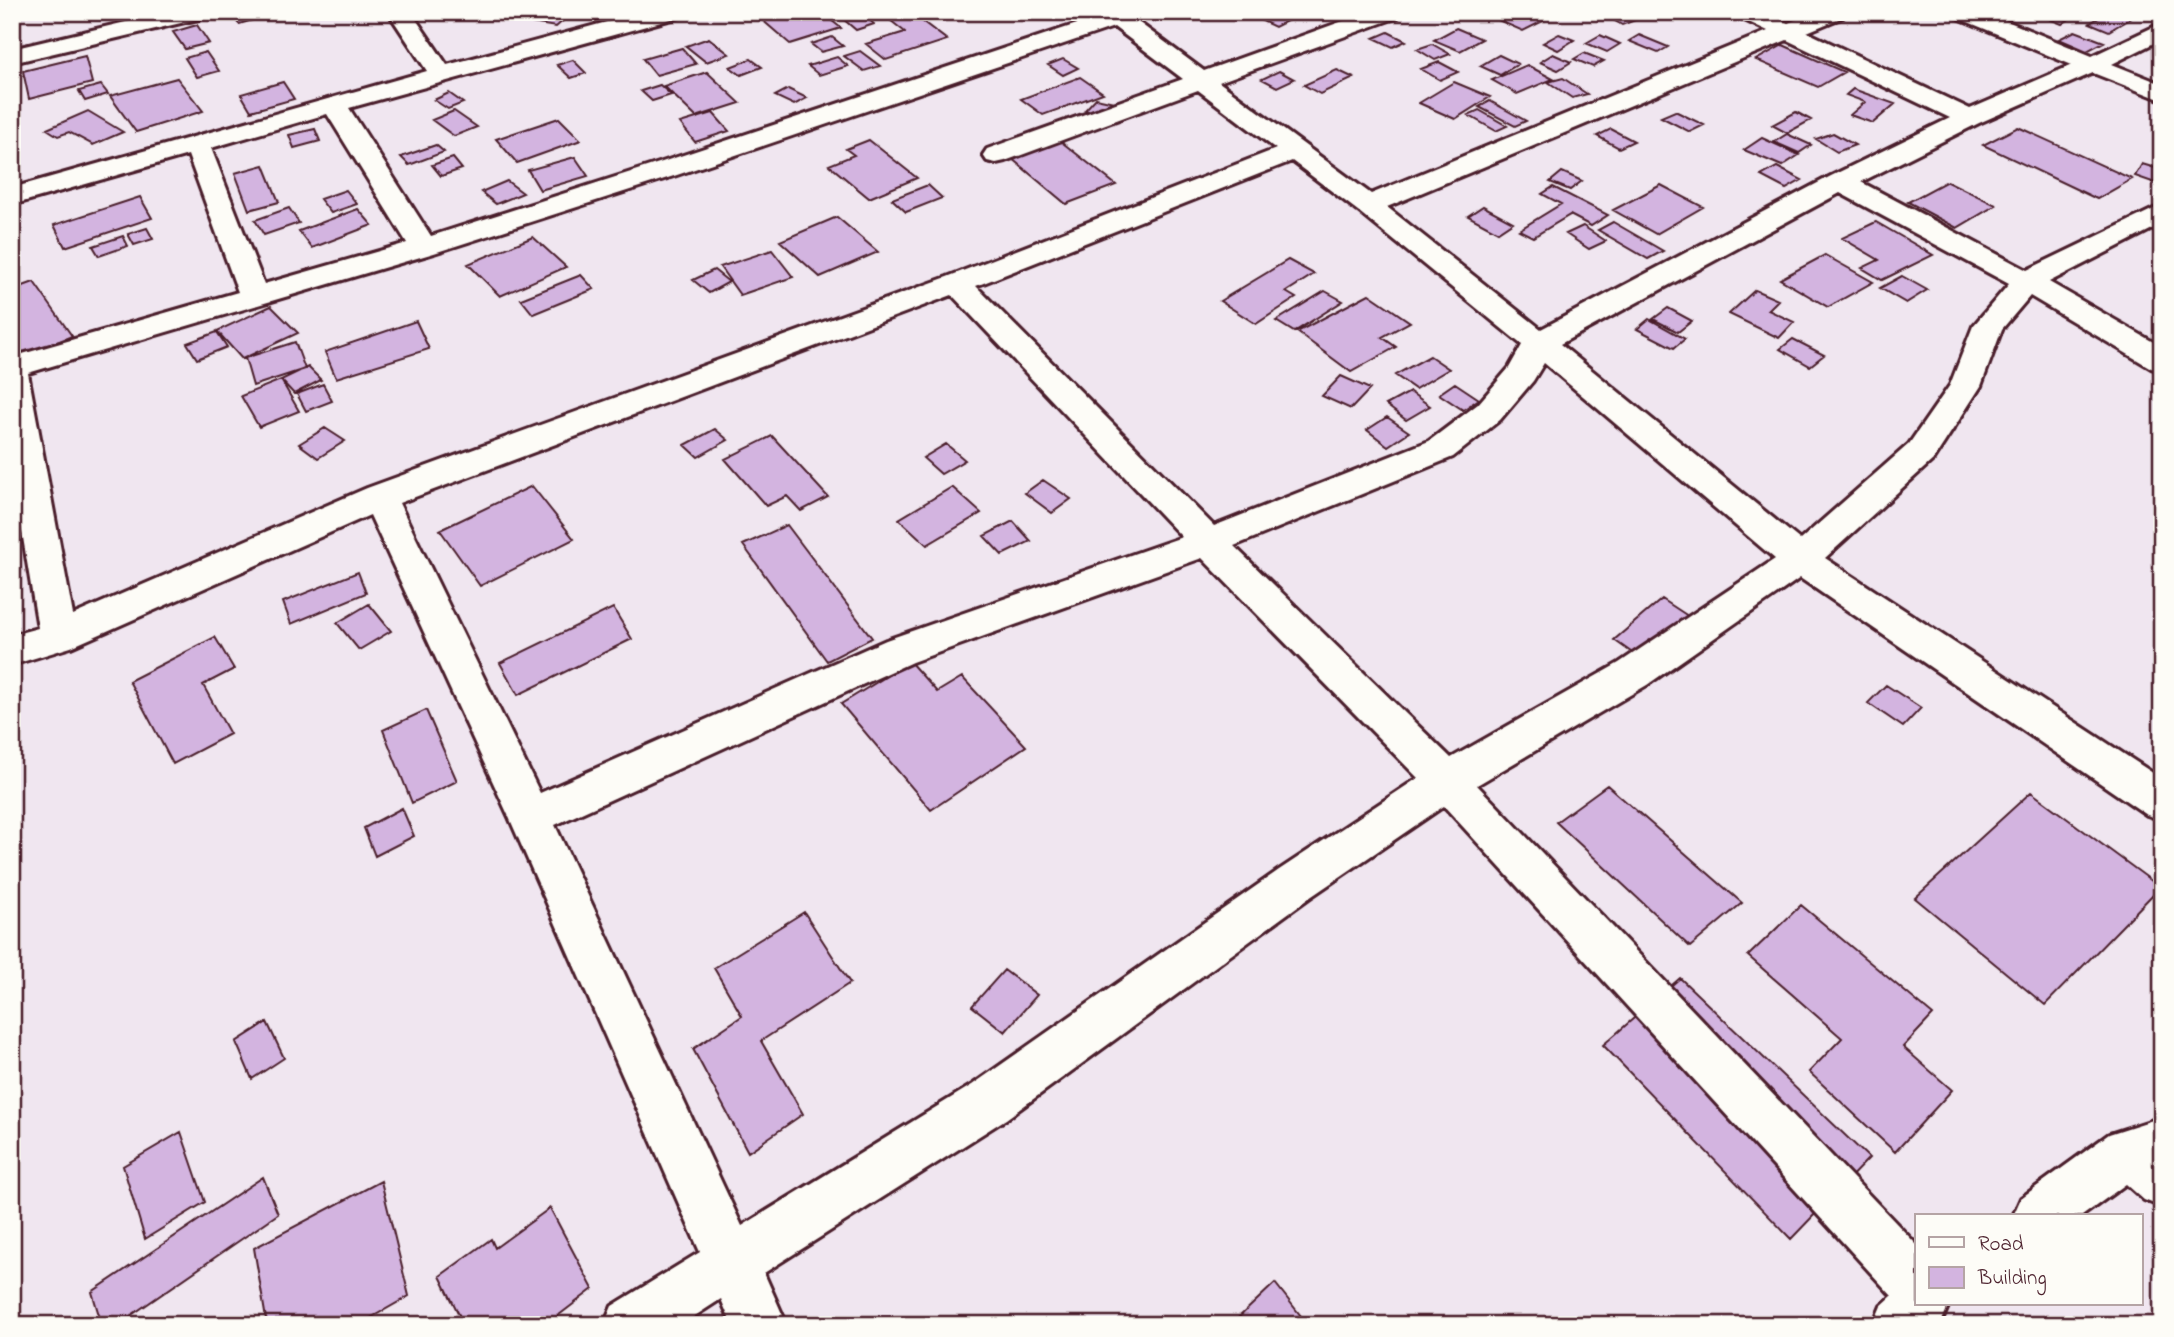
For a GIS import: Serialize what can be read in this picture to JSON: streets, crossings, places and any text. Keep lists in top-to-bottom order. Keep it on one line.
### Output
{"legend":["Road","Building"]}
